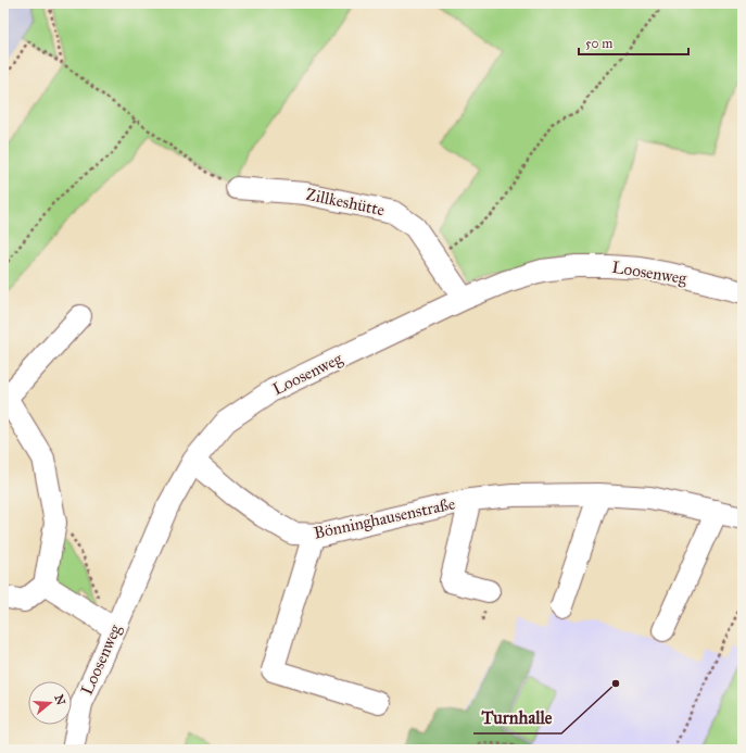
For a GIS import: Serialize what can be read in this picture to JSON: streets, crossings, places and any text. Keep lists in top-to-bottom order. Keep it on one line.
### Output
{"streets":{"street":["Zillkeshütte","Loosenweg","Bönninghausenstraße"]},"crossings":[["Zillkeshütte","Loosenweg"],["Loosenweg","Bönninghausenstraße"]],"places":["Turnhalle"],"scale_bar":"50 m","north":"right"}
